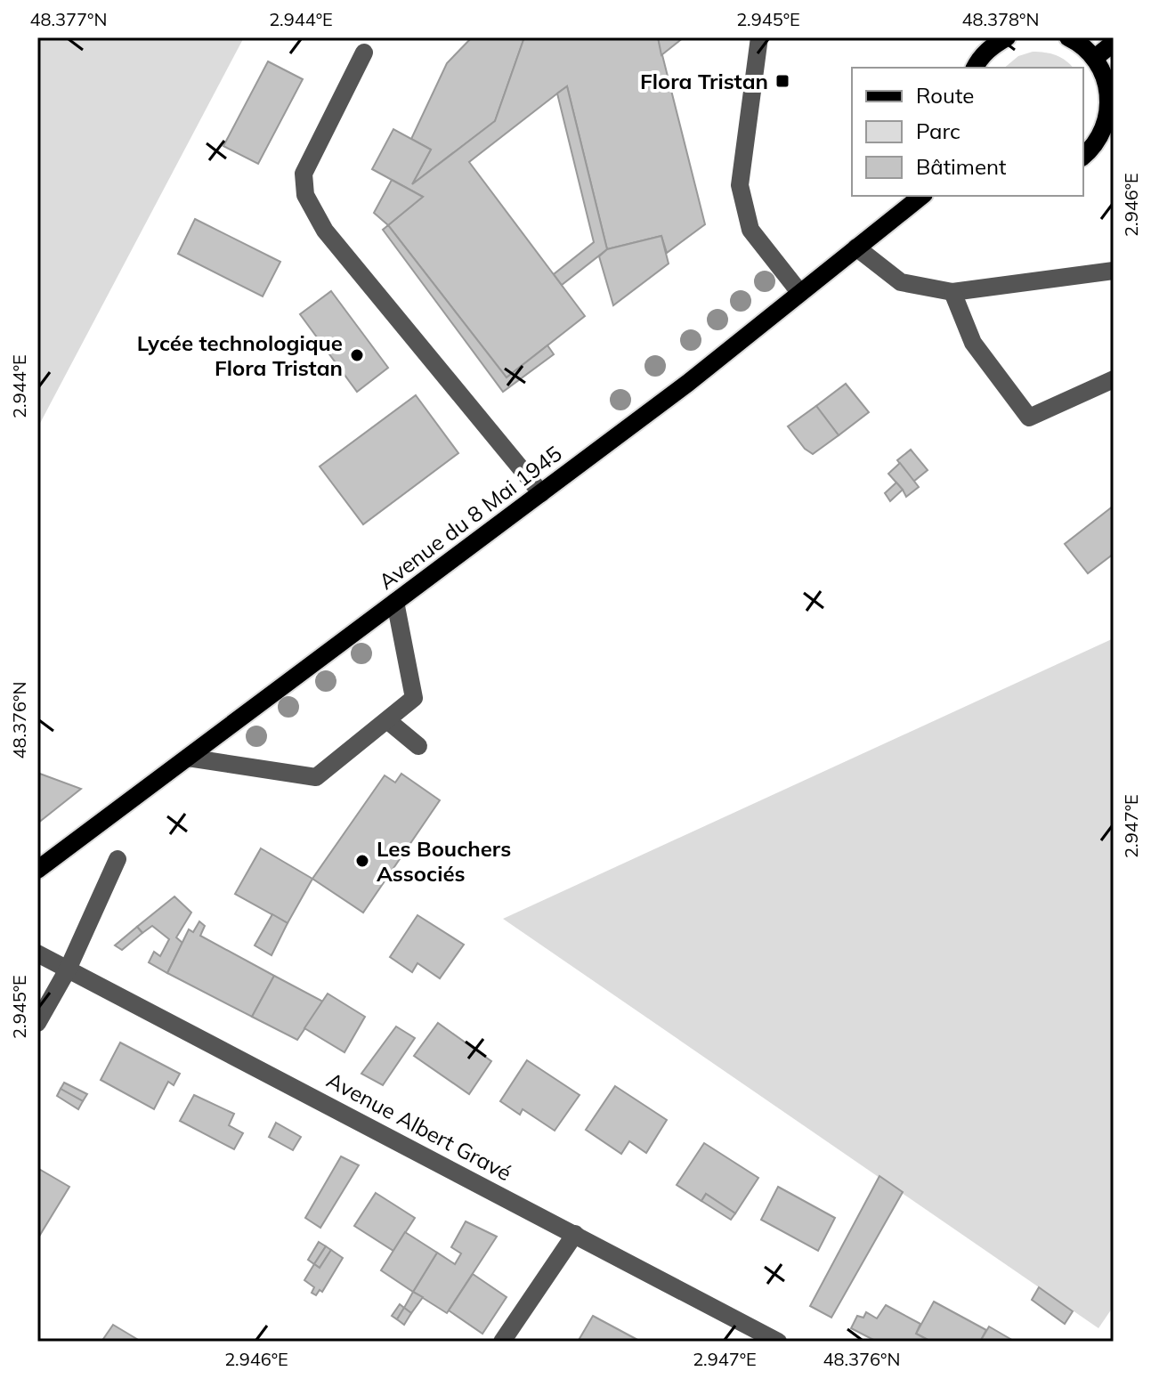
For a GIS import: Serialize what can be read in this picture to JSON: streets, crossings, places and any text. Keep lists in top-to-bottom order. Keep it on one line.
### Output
{"streets":{"main road":["Avenue du 8 Mai 1945"],"street":["Avenue Albert Gravé"]},"places":{"transit":["Flora Tristan"],"other":["Lycée technologique Flora Tristan","Les Bouchers Associés"]},"legend":["Route","Parc","Bâtiment"],"coordinates":["48.377°N","2.944°E","2.945°E","48.378°N","2.946°E","48.376°N","2.947°E"]}
